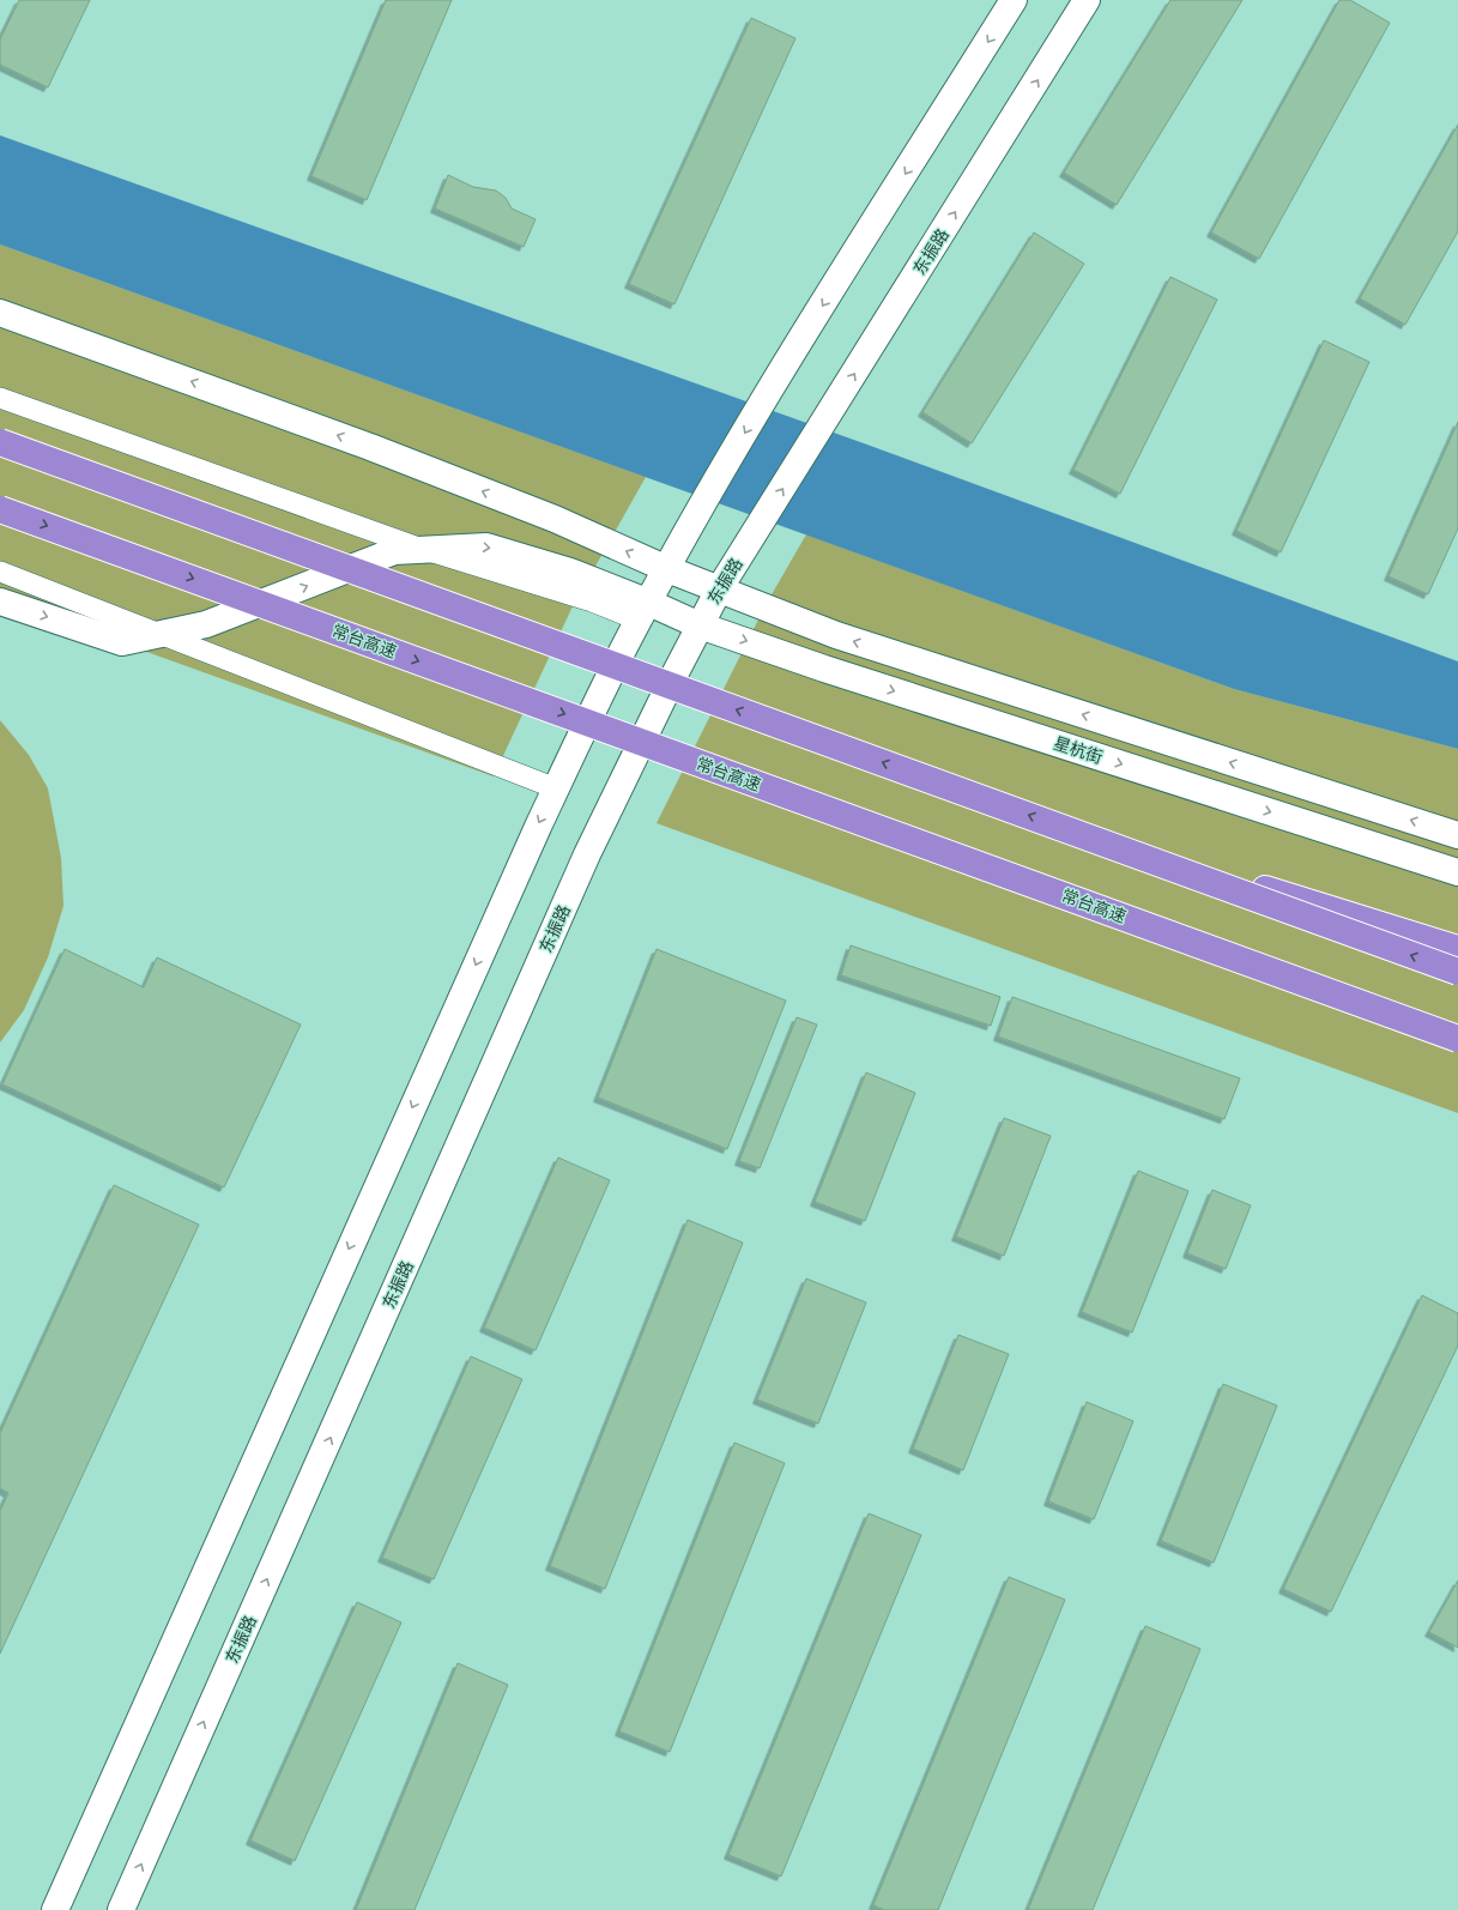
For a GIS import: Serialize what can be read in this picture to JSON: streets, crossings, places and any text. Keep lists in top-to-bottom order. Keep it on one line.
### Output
{"streets":{"highway":["常台高速"],"main road":["东振路","星杭街"]},"crossings":[["东振路","星杭街"]]}
